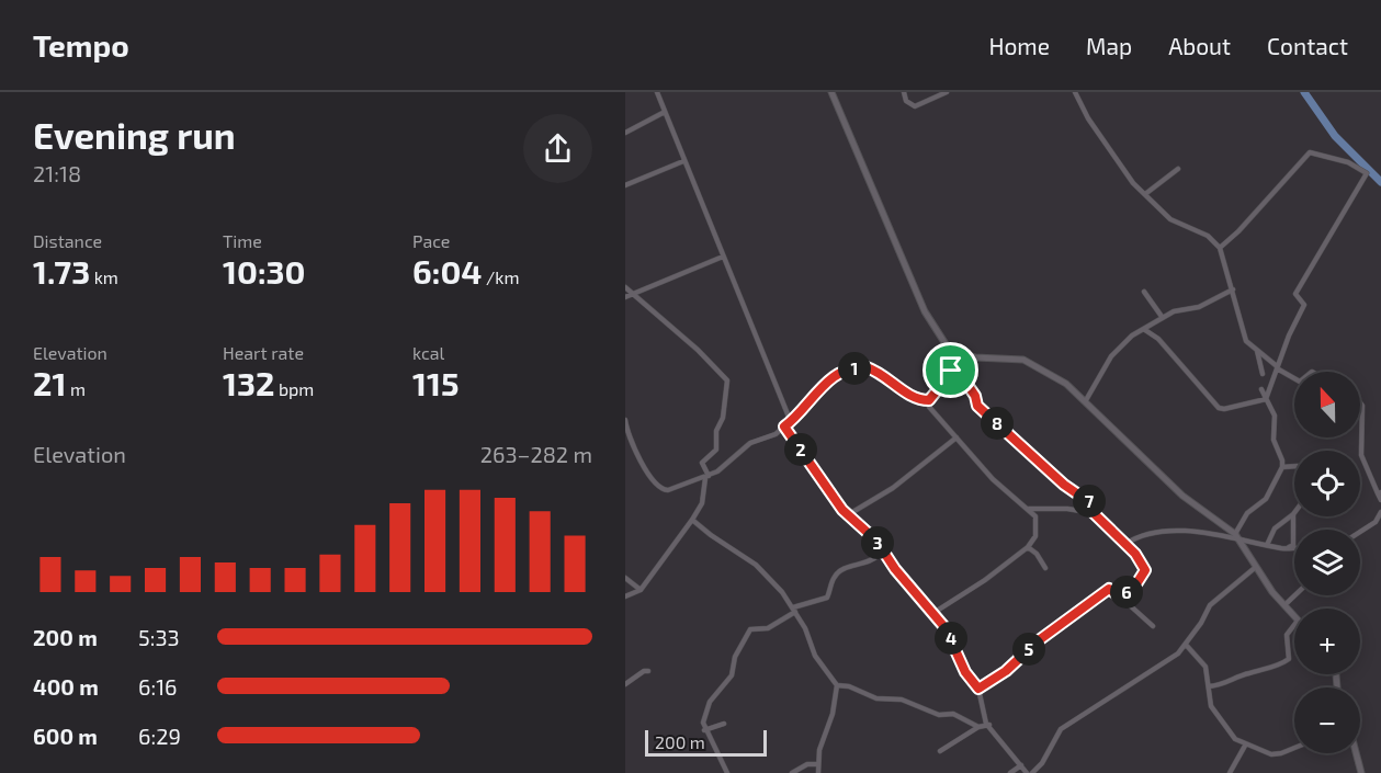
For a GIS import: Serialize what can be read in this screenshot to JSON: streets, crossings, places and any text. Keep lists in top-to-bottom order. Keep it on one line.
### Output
{"scale_bar":"200 m","north":"top","page":{"header":"Tempo","nav":["Home","Map","About","Contact"],"heading":["Evening run","21:18"],"stats":[["Distance","1.73 km"],["Time","10:30"],["Pace","6:04 /km"],["Elevation","21 m"],["Heart rate","132 bpm"],["kcal","115"]],"pins":["1","8","2","7","3","6","4","5"],"map_buttons":["+","−"],"chart":["Elevation","263–282 m"],"list":[{"name":"200 m","note":"5:33"},{"name":"400 m","note":"6:16"},{"name":"600 m","note":"6:29"}],"scale":"200 m"}}
